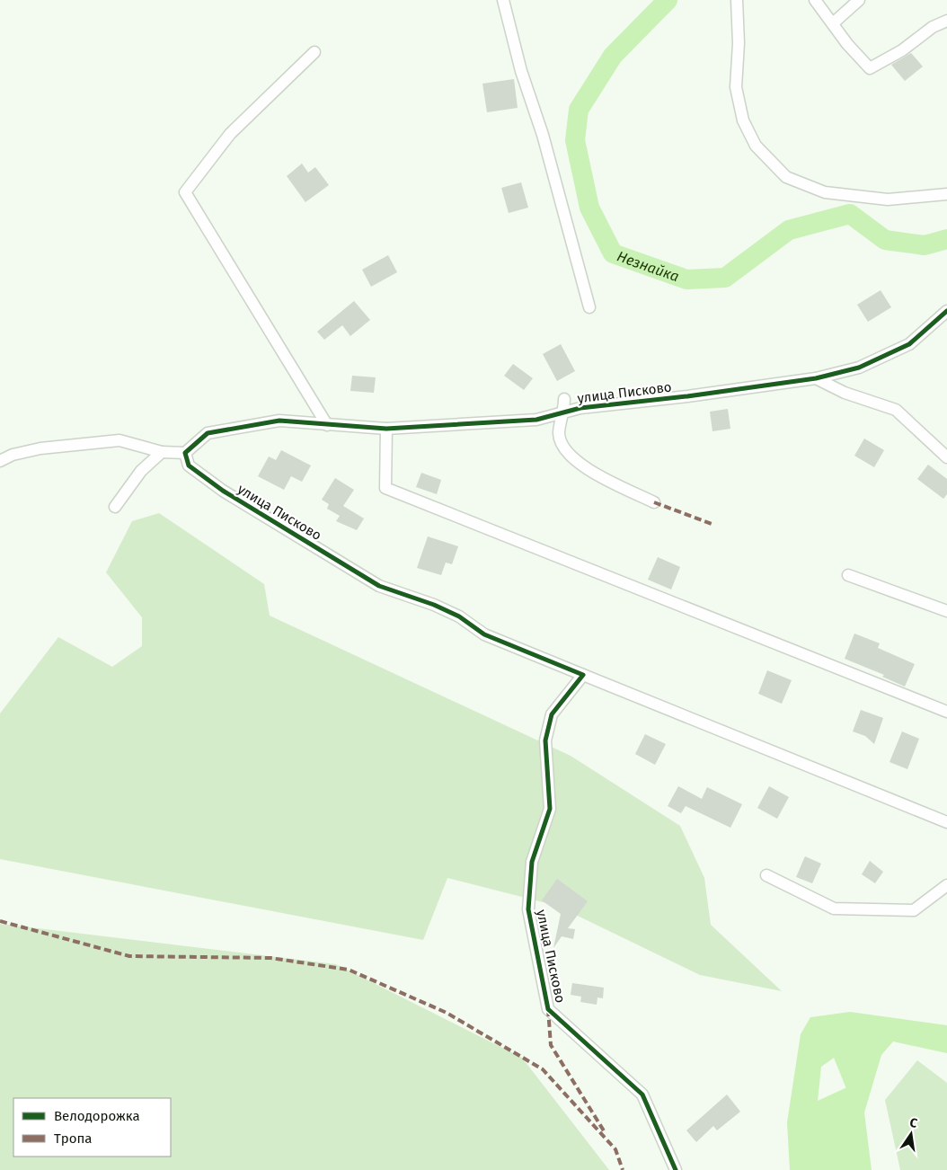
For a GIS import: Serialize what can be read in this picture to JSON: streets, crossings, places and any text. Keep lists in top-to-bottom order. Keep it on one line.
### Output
{"streets":{"street":["улица Писково"]},"water":["Незнайка"],"legend":["Велодорожка","Тропа"],"north":"top"}
